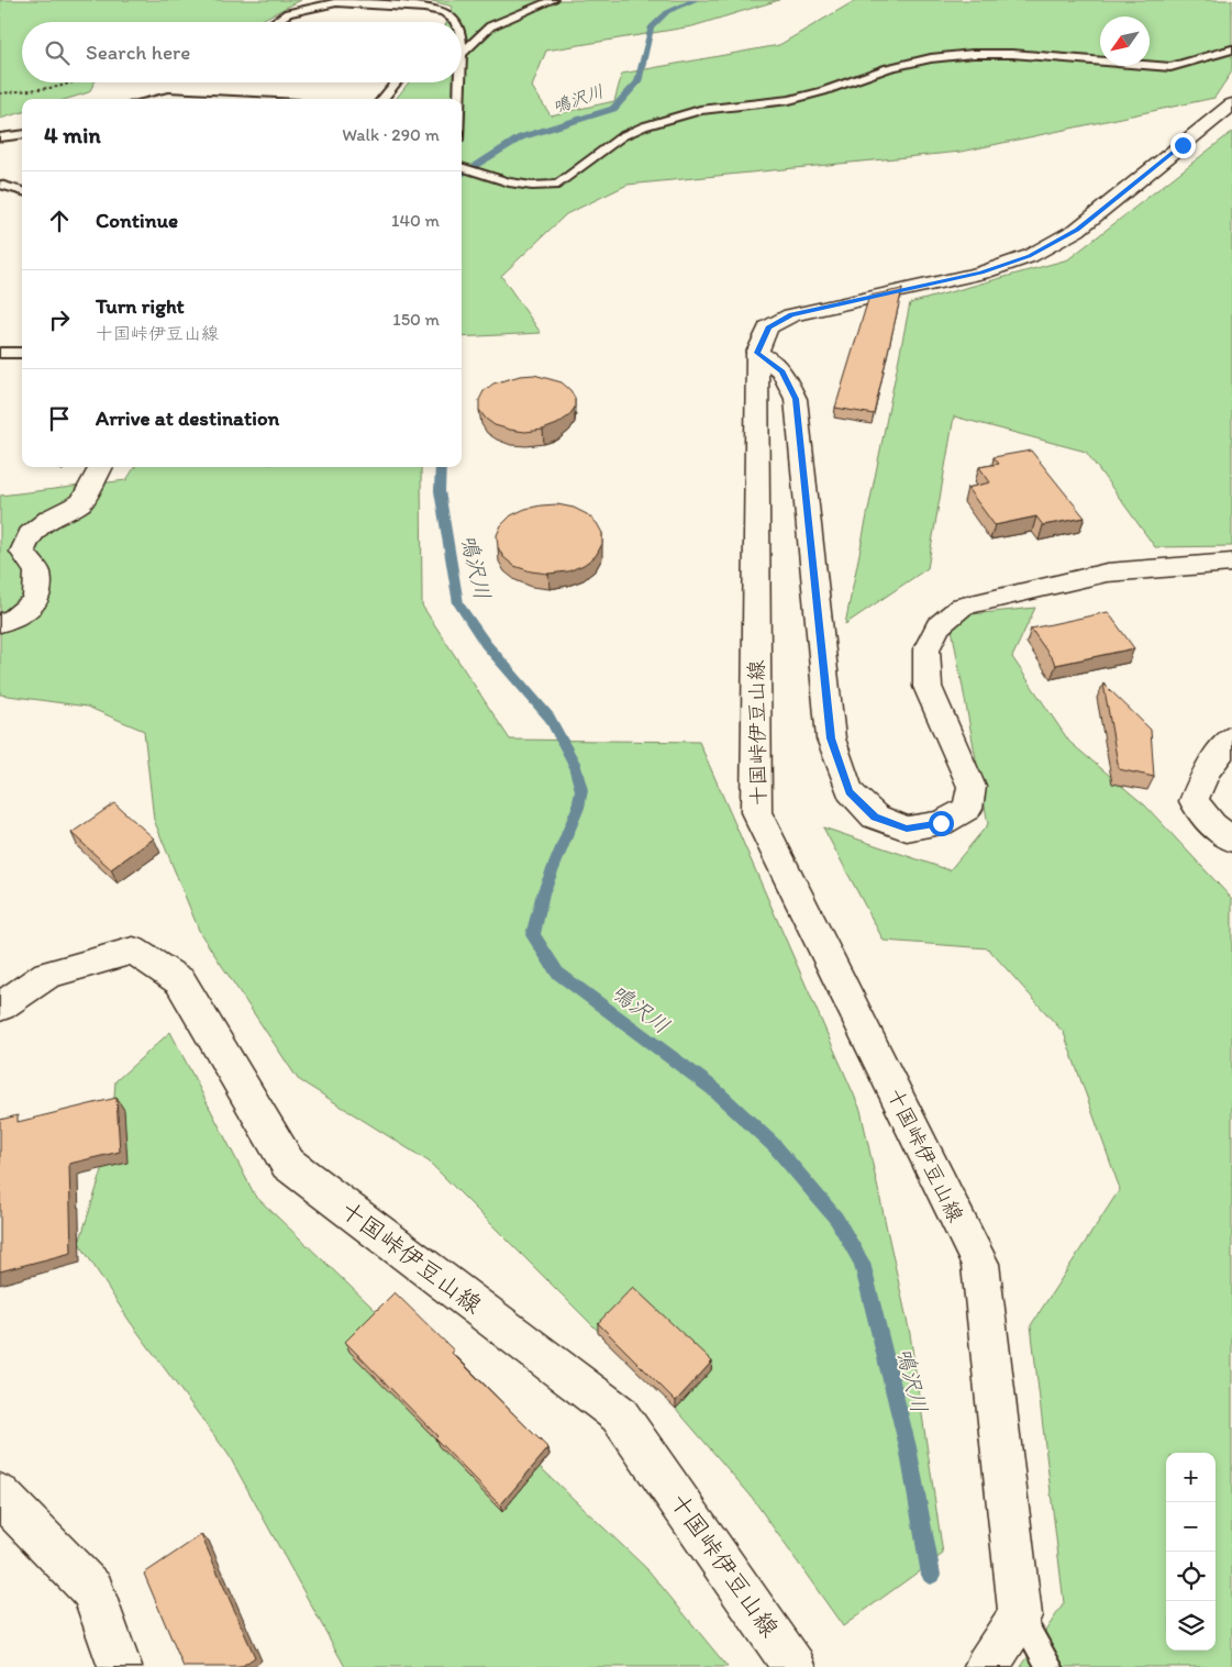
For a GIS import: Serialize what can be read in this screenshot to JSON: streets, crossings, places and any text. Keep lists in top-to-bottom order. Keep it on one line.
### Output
{"streets":{"main road":["十国峠伊豆山線"]},"water":["鳴沢川"],"north":"bottom left","page":{"search":"Search here","heading":["4 min","Walk · 290 m"],"list":[["Continue","140 m"],["Turn right","十国峠伊豆山線","150 m"],"Arrive at destination"],"map_buttons":["+","−"]}}
